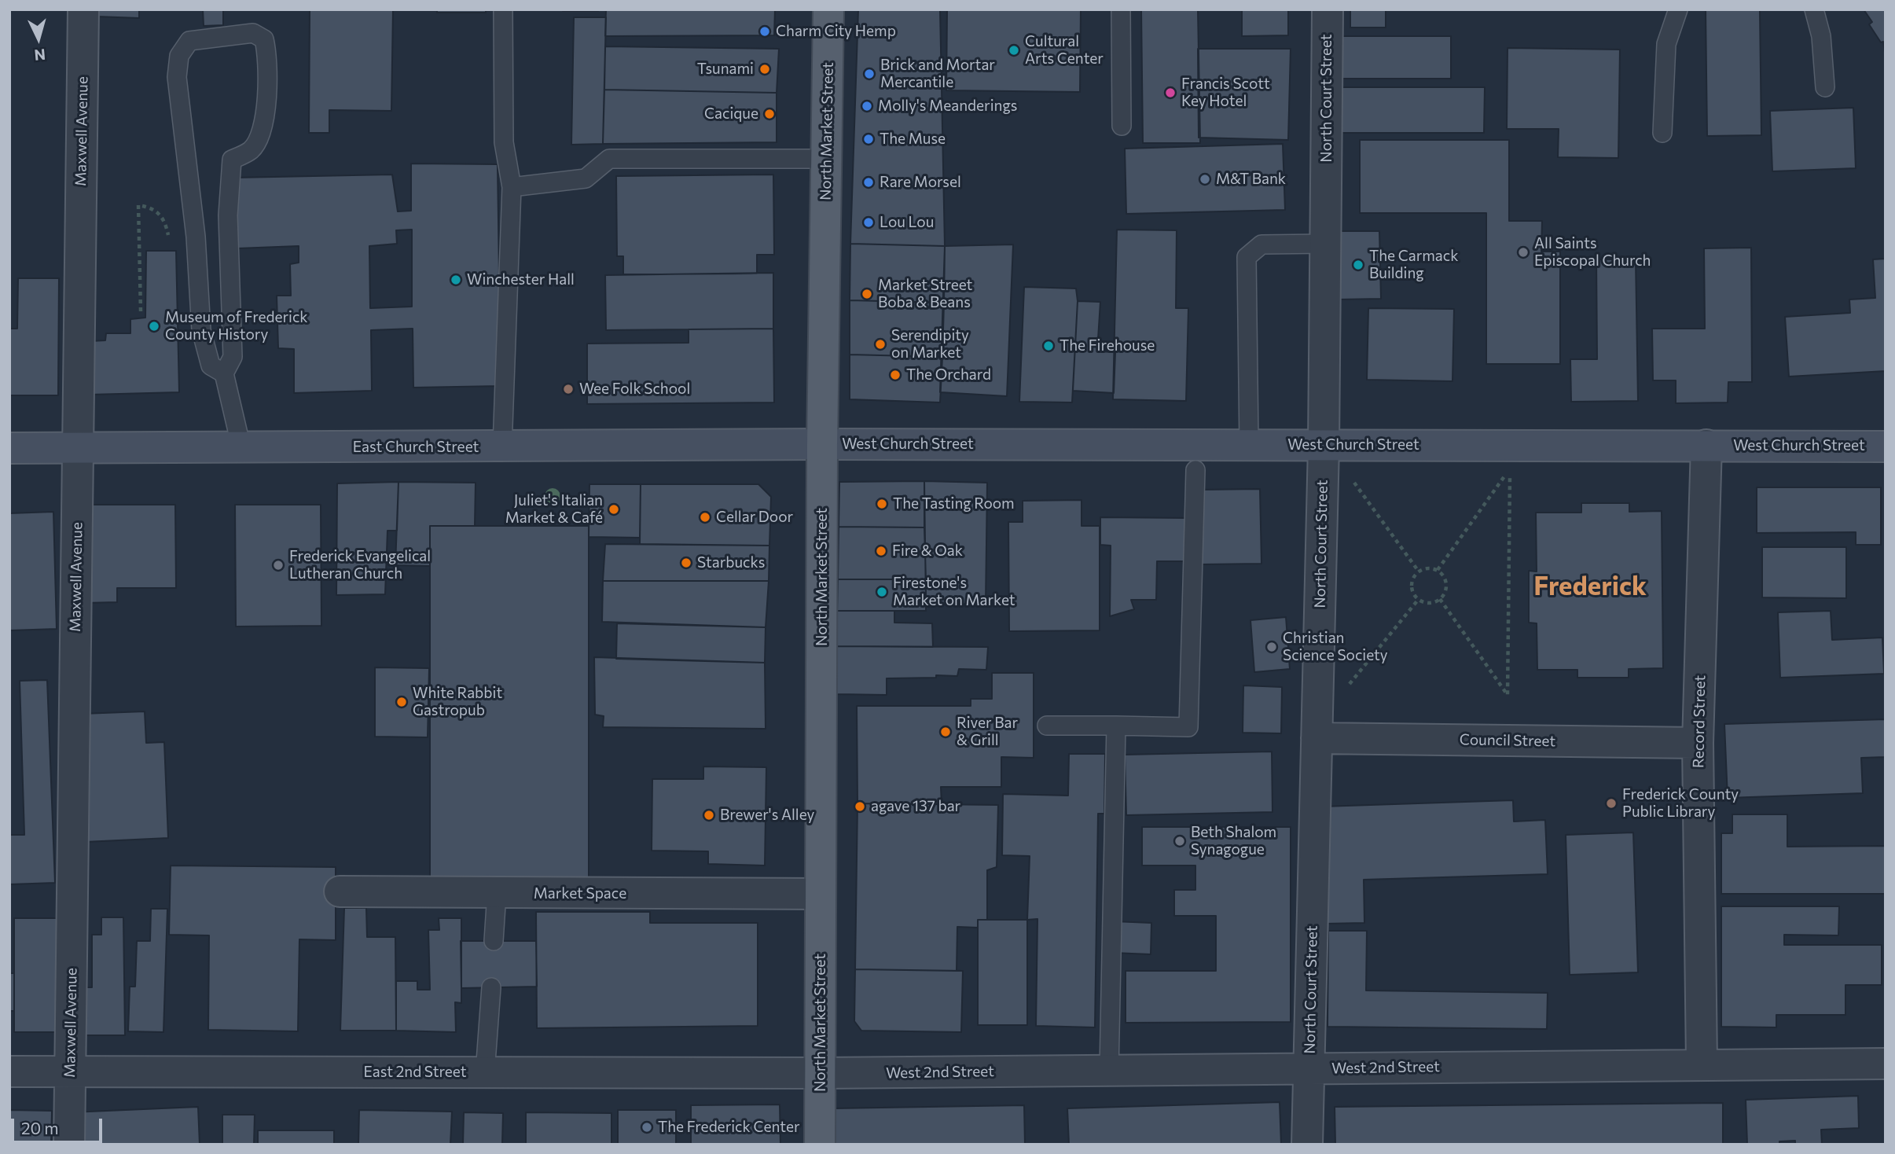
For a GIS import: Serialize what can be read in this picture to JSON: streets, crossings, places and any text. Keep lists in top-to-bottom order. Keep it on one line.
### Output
{"streets":{"main road":["North Market Street"],"street":["North Court Street","Maxwell Avenue","West Church Street","East Church Street","Record Street","Council Street","Market Space","West 2nd Street","East 2nd Street"]},"crossings":[["North Court Street","West Church Street"],["North Court Street","Council Street"],["North Court Street","West 2nd Street"],["Maxwell Avenue","East Church Street"],["Maxwell Avenue","East 2nd Street"],["North Market Street","West Church Street"],["North Market Street","East Church Street"],["North Market Street","Market Space"],["North Market Street","West 2nd Street"],["North Market Street","East 2nd Street"],["West Church Street","East Church Street"],["West Church Street","Record Street"],["Record Street","Council Street"],["Record Street","West 2nd Street"],["West 2nd Street","East 2nd Street"]],"districts":["Frederick"],"places":["Charm City Hemp","Cultural Arts Center","Tsunami","Brick and Mortar Mercantile","Francis Scott Key Hotel","Molly's Meanderings","Cacique","The Muse","M&T Bank","Rare Morsel","Lou Lou","All Saints Episcopal Church","The Carmack Building","Winchester Hall","Market Street Boba & Beans","Museum of Frederick County History","Serendipity on Market","The Firehouse","The Orchard","Wee Folk School","The Tasting Room","Juliet's Italian Market & Café","Cellar Door","Fire & Oak","Starbucks","Frederick Evangelical Lutheran Church","Firestone's Market on Market","Christian Science Society","White Rabbit Gastropub","River Bar & Grill","Frederick County Public Library","agave 137 bar","Brewer's Alley","Beth Shalom Synagogue","The Frederick Center"],"scale_bar":"20 m","north":"bottom"}
